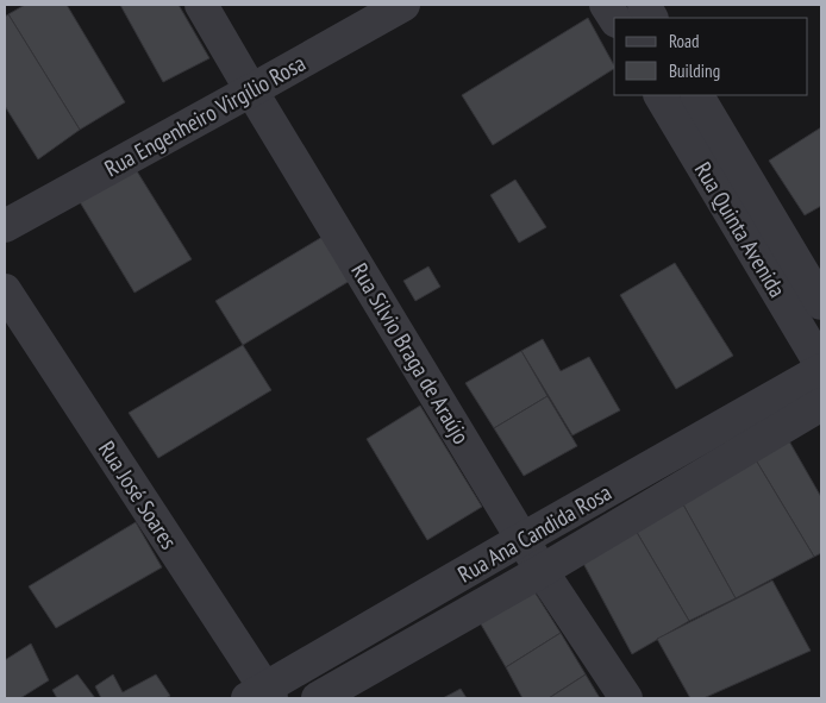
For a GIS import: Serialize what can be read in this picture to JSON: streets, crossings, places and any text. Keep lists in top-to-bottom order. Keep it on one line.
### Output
{"streets":{"street":["Rua Engenheiro Virgílio Rosa","Rua Quinta Avenida","Rua Silvio Braga de Araújo","Rua José Soares","Rua Ana Candida Rosa"]},"crossings":[["Rua Engenheiro Virgílio Rosa","Rua Silvio Braga de Araújo"],["Rua Quinta Avenida","Rua Ana Candida Rosa"],["Rua Silvio Braga de Araújo","Rua Ana Candida Rosa"],["Rua José Soares","Rua Ana Candida Rosa"]],"legend":["Road","Building"]}
